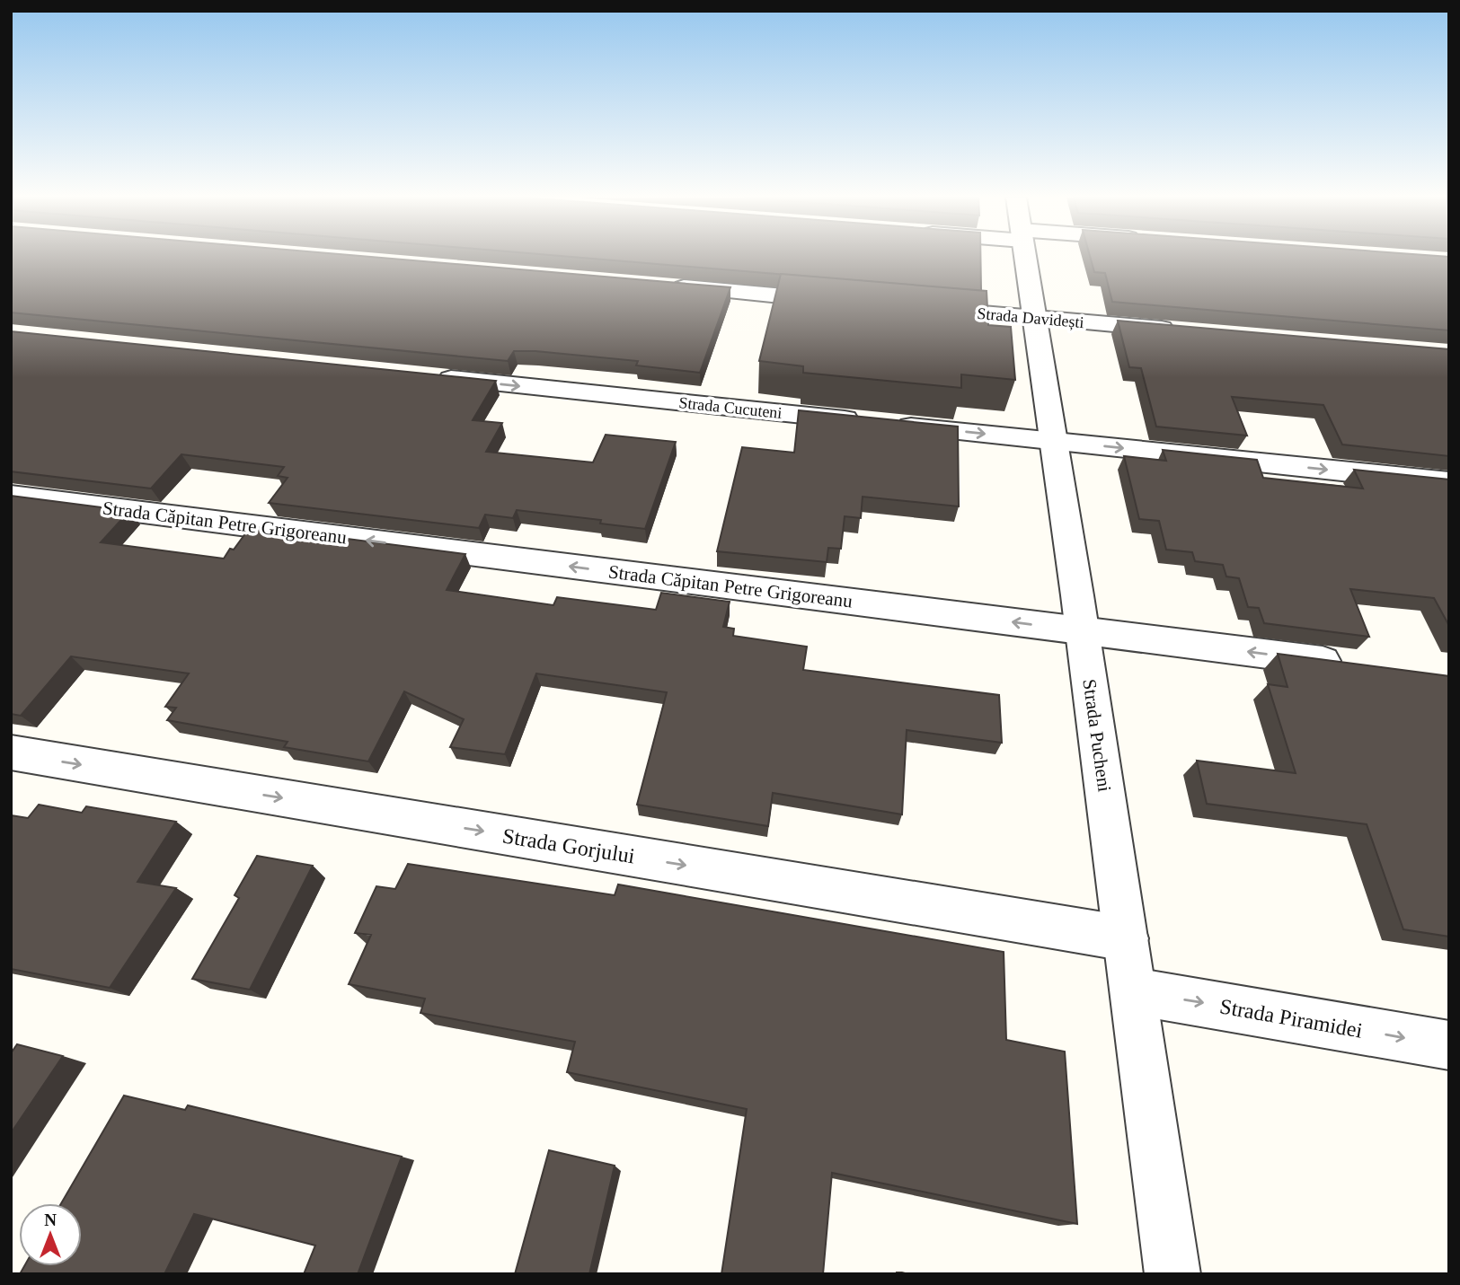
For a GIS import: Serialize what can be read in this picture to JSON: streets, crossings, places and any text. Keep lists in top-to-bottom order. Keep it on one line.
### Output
{"streets":{"street":["Strada Davidești","Strada Cucuteni","Strada Căpitan Petre Grigoreanu","Strada Pucheni","Strada Gorjului","Strada Piramidei"]},"crossings":[["Strada Davidești","Strada Pucheni"],["Strada Cucuteni","Strada Pucheni"],["Strada Căpitan Petre Grigoreanu","Strada Pucheni"],["Strada Pucheni","Strada Gorjului"],["Strada Pucheni","Strada Piramidei"]],"one_way":["Strada Cucuteni","Strada Căpitan Petre Grigoreanu","Strada Gorjului","Strada Piramidei"],"north":"top"}
